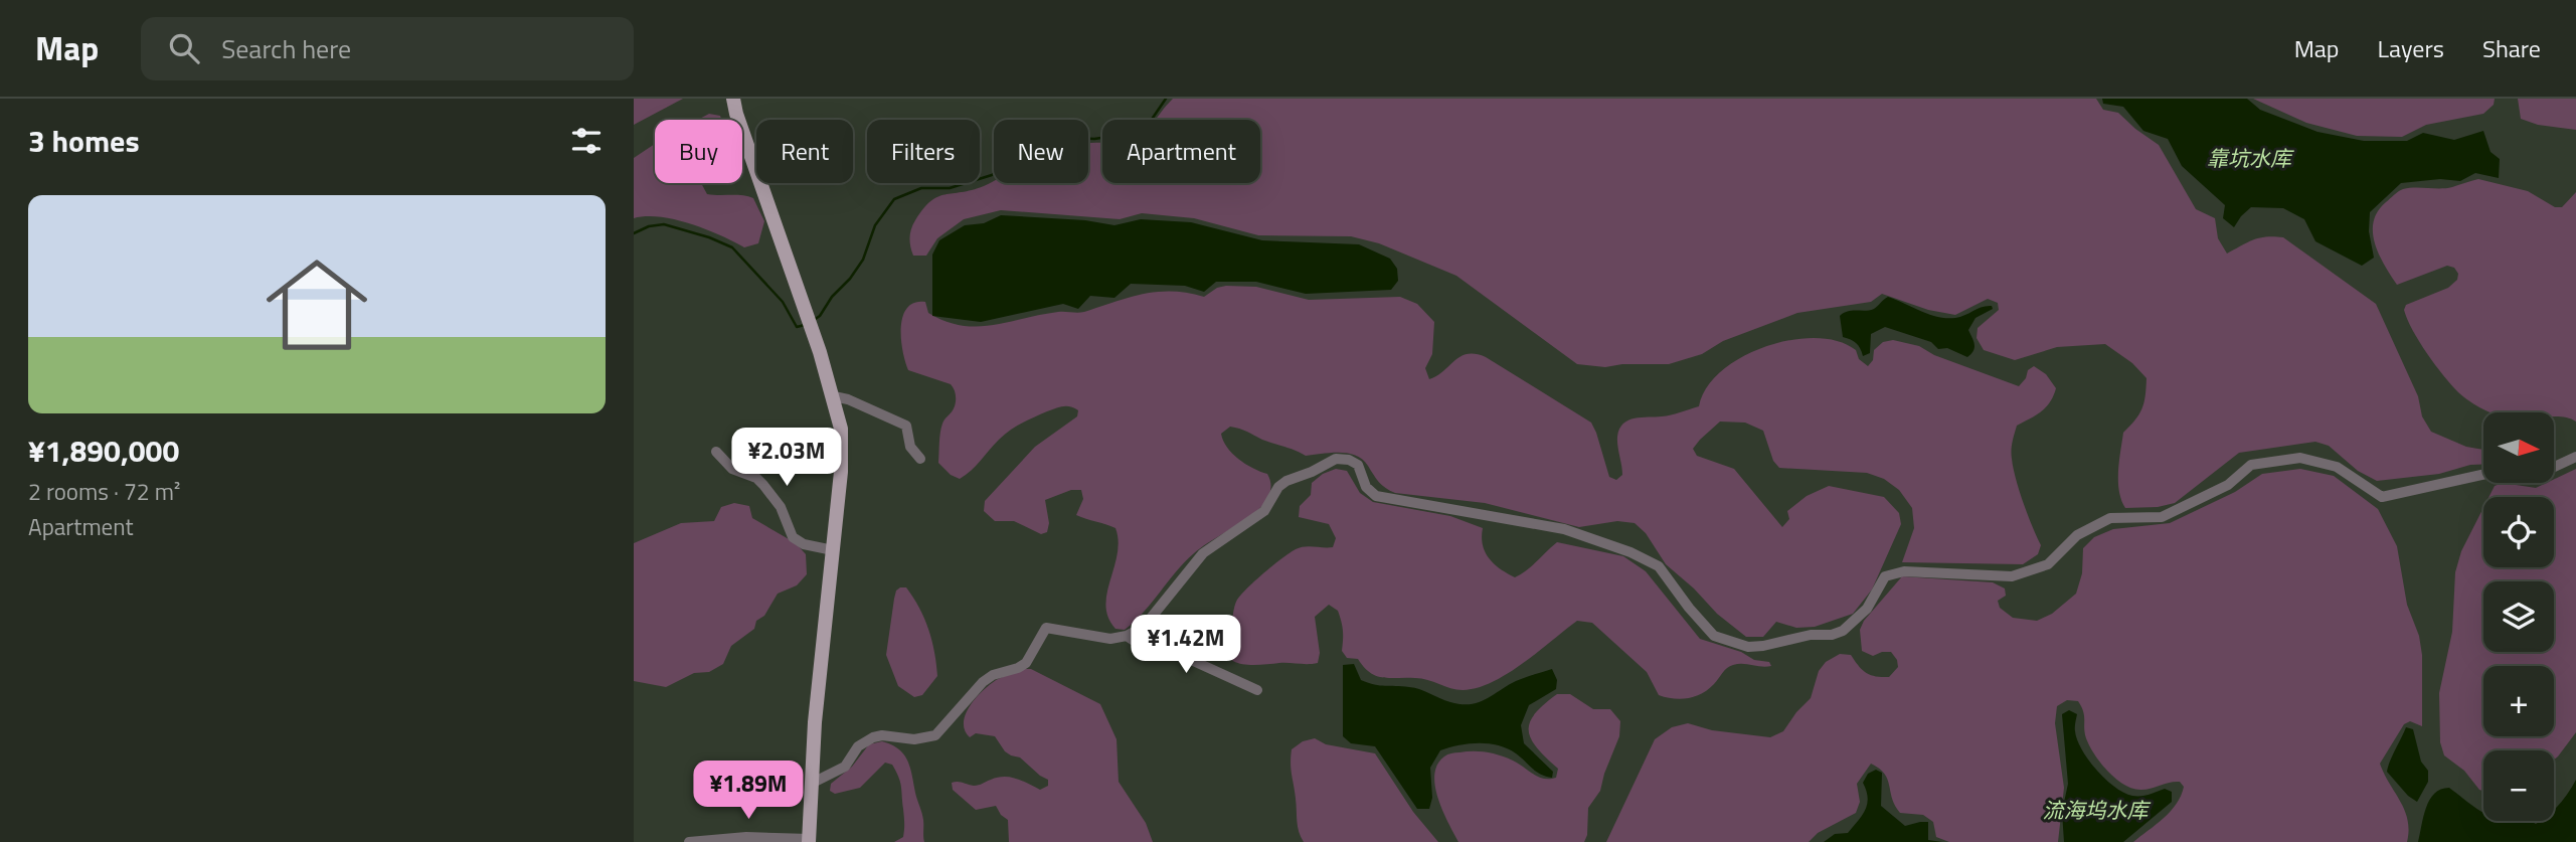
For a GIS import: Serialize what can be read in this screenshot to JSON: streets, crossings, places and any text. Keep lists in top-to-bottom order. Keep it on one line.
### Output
{"water":["靠坑水库","流海坞水库"],"north":"right","page":{"header":"Map","search":"Search here","nav":["Map","Layers","Share"],"heading":"3 homes","chip":["Buy","Rent","Filters","New","Apartment"],"list":[{"name":"¥1,890,000","note":"2 rooms · 72 m² · Apartment"}],"map_buttons":["+","−"],"price":["¥2.03M","¥1.42M","¥1.89M"]}}
